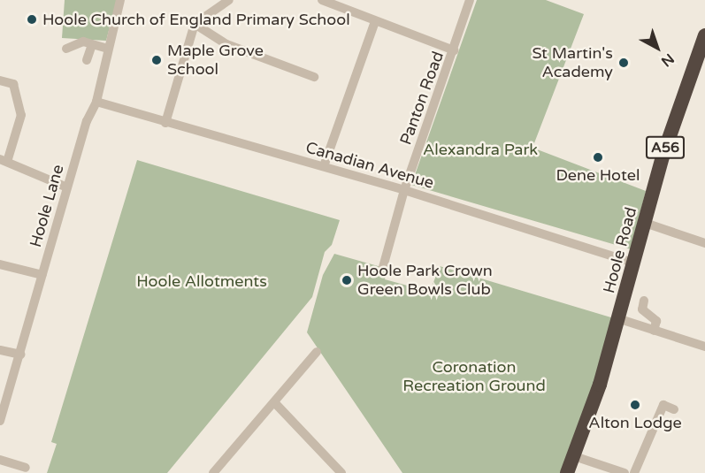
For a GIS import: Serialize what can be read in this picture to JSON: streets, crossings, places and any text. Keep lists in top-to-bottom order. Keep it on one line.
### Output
{"streets":{"highway":["A56","Hoole Road"],"street":["Panton Road","Canadian Avenue","Hoole Lane"]},"crossings":[["Panton Road","Canadian Avenue"],["Canadian Avenue","Hoole Lane"],["Canadian Avenue","Hoole Road"]],"parks":["Alexandra Park","Hoole Allotments","Coronation Recreation Ground"],"places":["Hoole Church of England Primary School","Maple Grove School","St Martin's Academy","Dene Hotel","Hoole Park Crown Green Bowls Club","Alton Lodge"],"north":"bottom right"}
